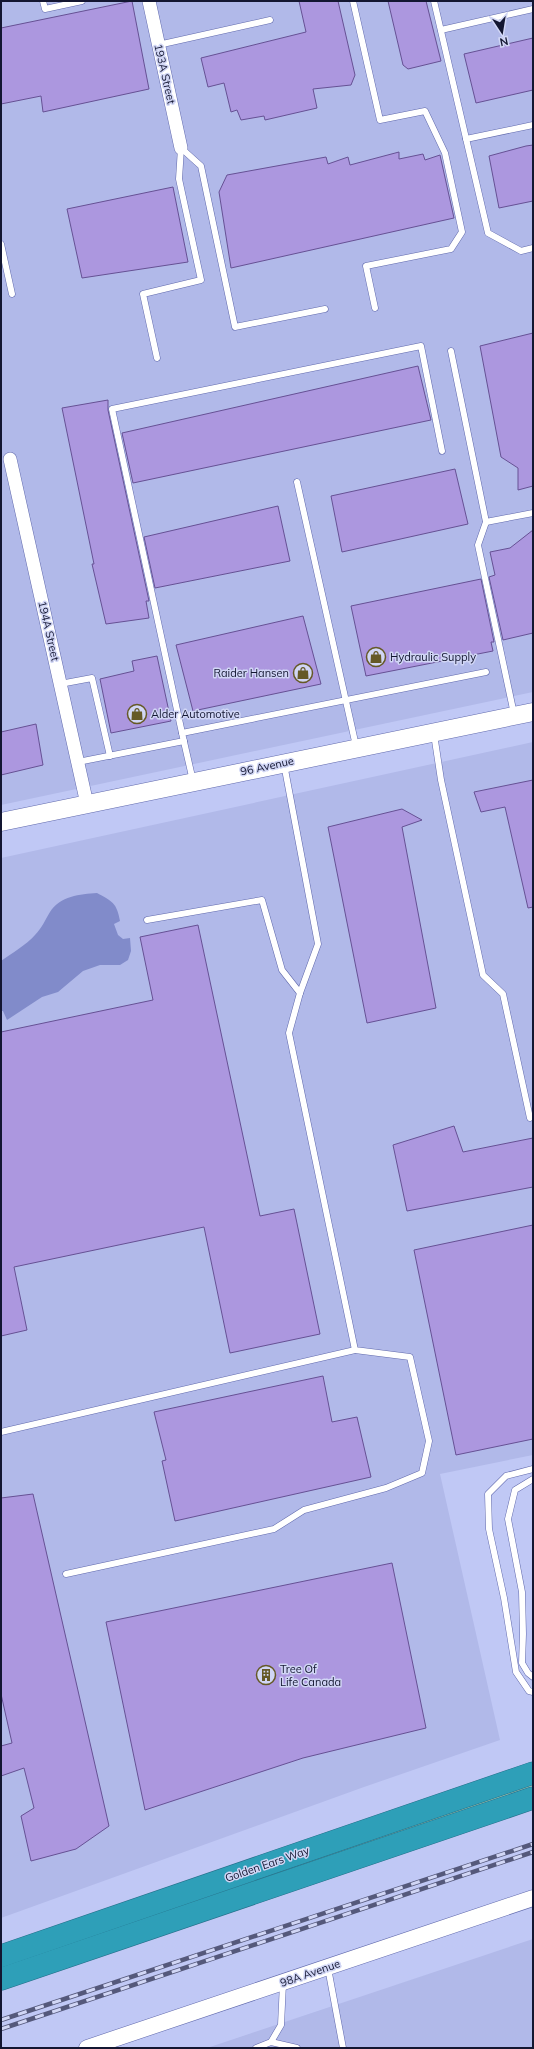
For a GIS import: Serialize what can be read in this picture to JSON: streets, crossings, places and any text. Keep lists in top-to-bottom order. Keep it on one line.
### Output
{"streets":{"highway":["Golden Ears Way"],"main road":["96 Avenue"],"street":["193A Street","194A Street","98A Avenue"]},"crossings":[["194A Street","96 Avenue"]],"places":{"shop":["Hydraulic Supply","Raider Hansen","Alder Automotive"],"building":["Tree Of Life Canada"]},"north":"bottom"}
